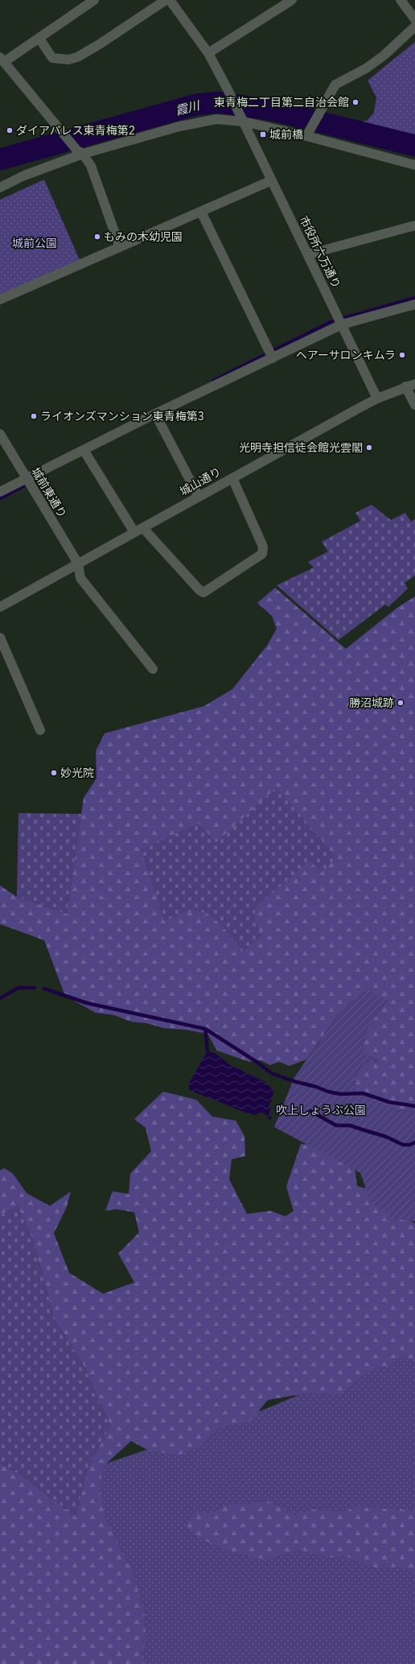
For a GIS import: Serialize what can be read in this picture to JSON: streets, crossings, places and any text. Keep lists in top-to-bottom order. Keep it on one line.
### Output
{"streets":{"street":["市役所六万通り","城山通り","城前東通り"]},"crossings":[["市役所六万通り","城山通り"],["城山通り","城前東通り"]],"water":["霞川"],"parks":["城前公園","吹上しょうぶ公園"],"places":{"other":["東青梅二丁目第二自治会館","ダイアパレス東青梅第2","もみの木幼児園","ヘアーサロンキムラ","ライオンズマンション東青梅第3","光明寺担信徒会館光雲閣","勝沼城跡","妙光院"],"transit":["城前橋"]}}
